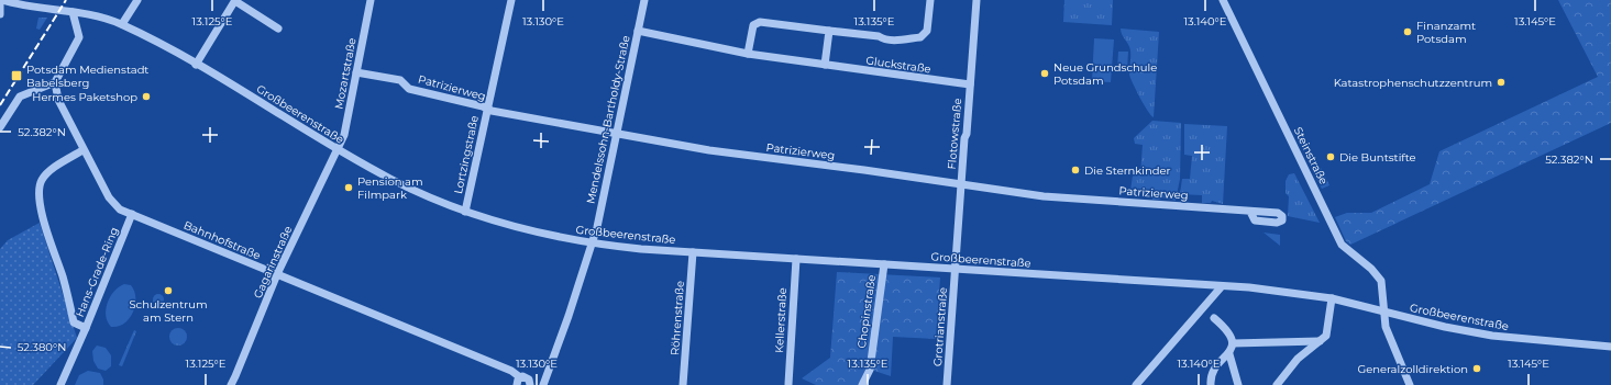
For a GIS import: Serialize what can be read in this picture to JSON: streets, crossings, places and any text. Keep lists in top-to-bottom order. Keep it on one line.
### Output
{"streets":{"street":["Gluckstraße","Mozartstraße","Patrizierweg","Großbeerenstraße","Mendelssohn-Bartholdy-Straße","Flotowstraße","Lortzingstraße","Steinstraße","Bahnhofstraße","Gagarinstraße","Hans-Grade-Ring","Chopinstraße","Röhrenstraße","Kellerstraße","Grotrianstraße"]},"crossings":[["Gluckstraße","Mendelssohn-Bartholdy-Straße"],["Gluckstraße","Flotowstraße"],["Mozartstraße","Patrizierweg"],["Mozartstraße","Großbeerenstraße"],["Mozartstraße","Gagarinstraße"],["Patrizierweg","Mendelssohn-Bartholdy-Straße"],["Patrizierweg","Flotowstraße"],["Patrizierweg","Lortzingstraße"],["Großbeerenstraße","Mendelssohn-Bartholdy-Straße"],["Großbeerenstraße","Flotowstraße"],["Großbeerenstraße","Lortzingstraße"],["Großbeerenstraße","Steinstraße"],["Großbeerenstraße","Gagarinstraße"],["Großbeerenstraße","Chopinstraße"],["Großbeerenstraße","Röhrenstraße"],["Großbeerenstraße","Kellerstraße"],["Großbeerenstraße","Grotrianstraße"],["Flotowstraße","Grotrianstraße"],["Bahnhofstraße","Gagarinstraße"],["Bahnhofstraße","Hans-Grade-Ring"]],"places":{"other":["Finanzamt Potsdam","Neue Grundschule Potsdam","Katastrophenschutzzentrum","Hermes Paketshop","Die Buntstifte","Die Sternkinder","Pension am Filmpark","Schulzentrum am Stern","Generalzolldirektion"],"transit":["Potsdam Medienstadt Babelsberg"]},"coordinates":["13.125°E","13.130°E","13.135°E","13.140°E","13.145°E","52.382°N","52.380°N"]}
